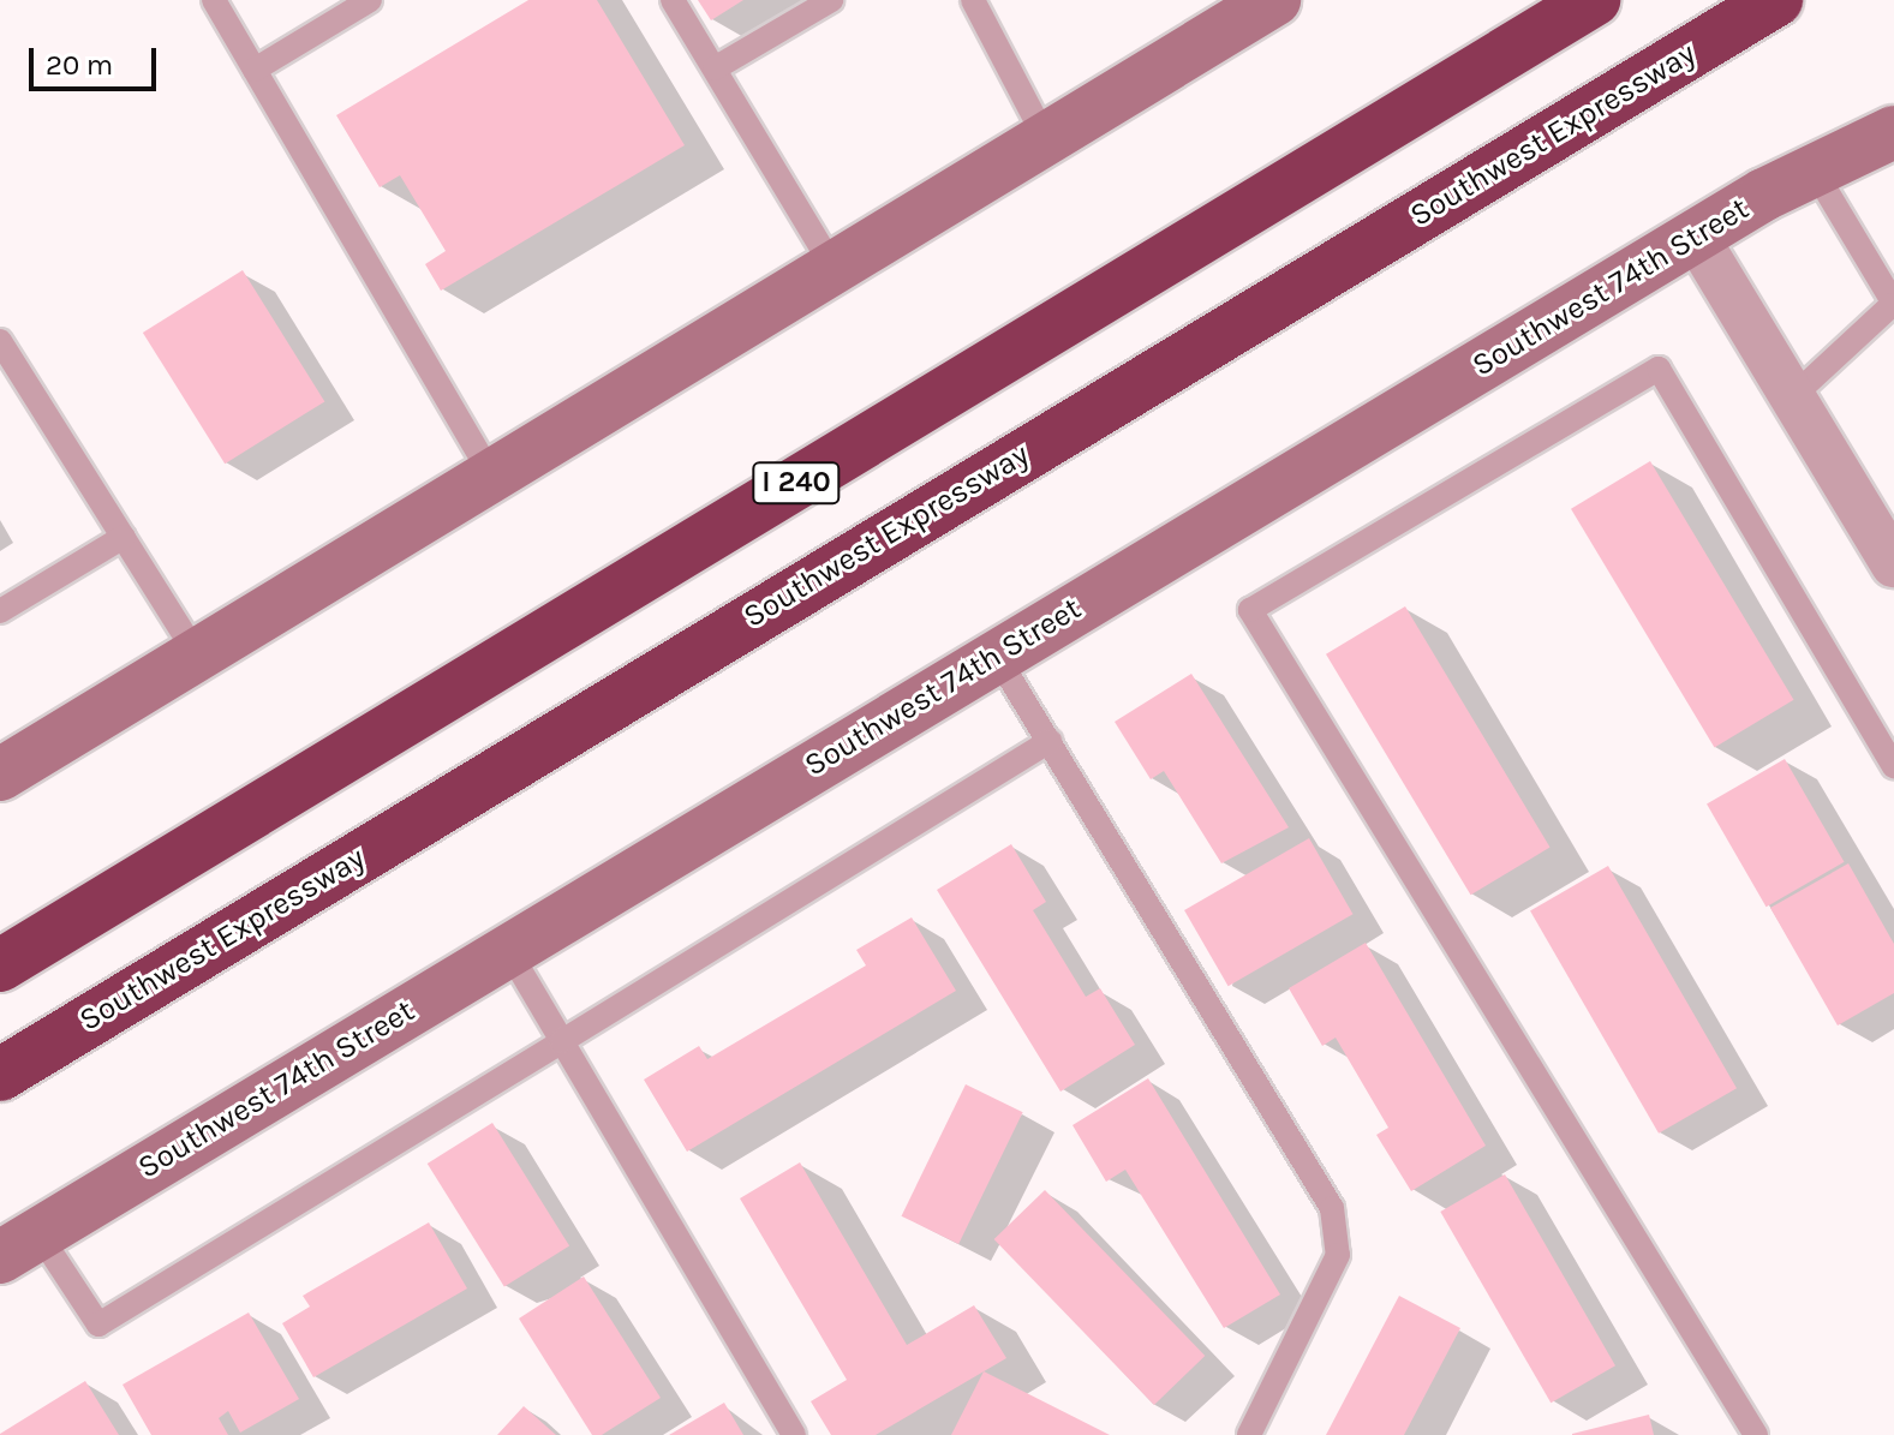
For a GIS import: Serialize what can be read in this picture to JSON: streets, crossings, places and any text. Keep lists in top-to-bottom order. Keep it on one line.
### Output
{"streets":{"highway":["Southwest Expressway","I 240"],"main road":["Southwest 74th Street"]},"scale_bar":"20 m"}
